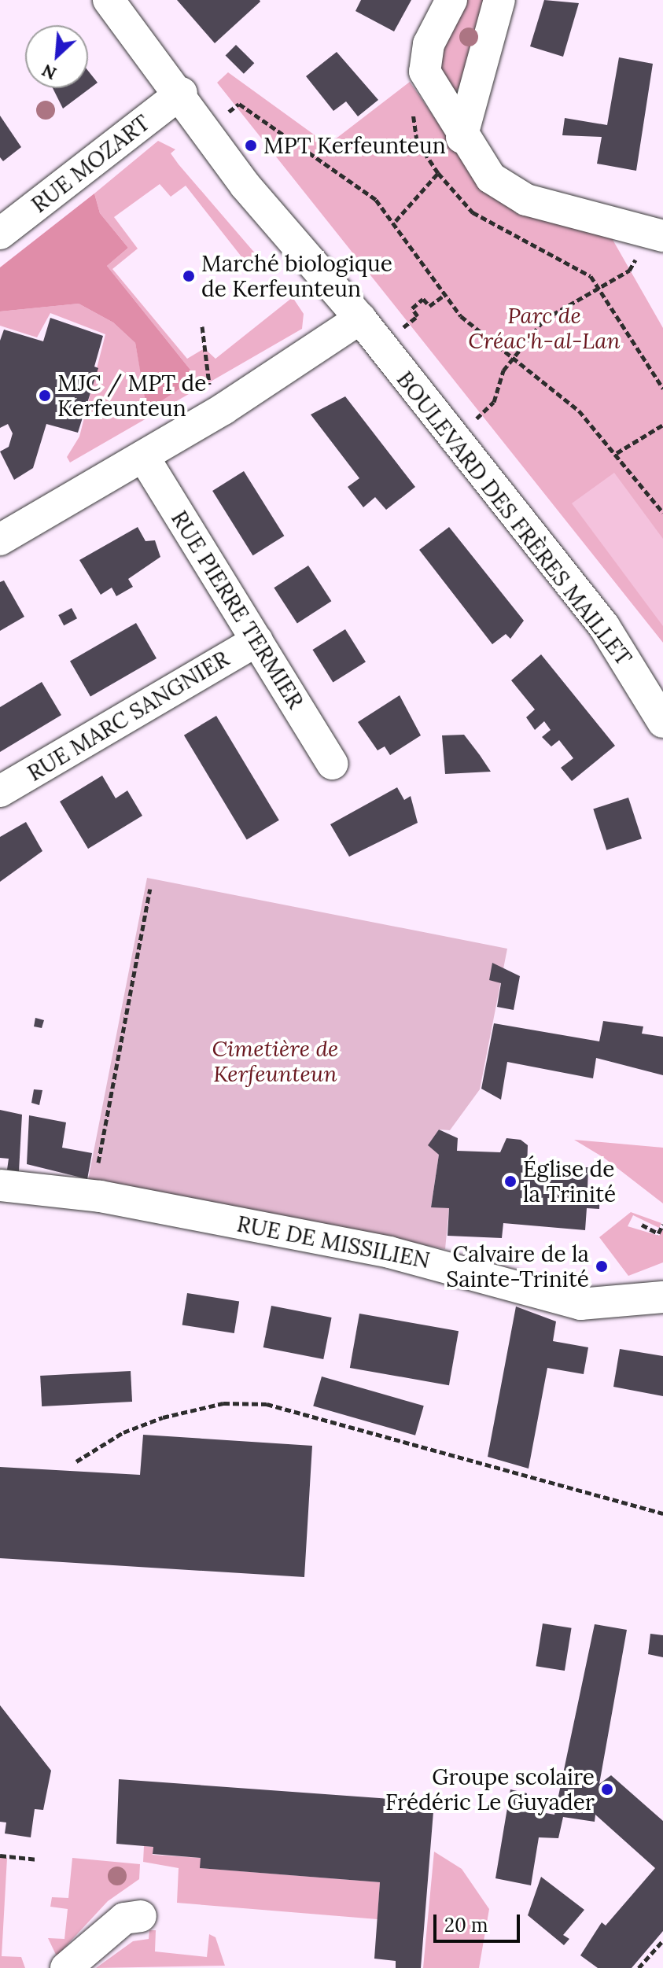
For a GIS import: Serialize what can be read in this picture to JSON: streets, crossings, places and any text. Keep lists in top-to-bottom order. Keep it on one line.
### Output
{"streets":{"street":["RUE MOZART","BOULEVARD DES FRÈRES MAILLET","RUE PIERRE TERMIER","RUE MARC SANGNIER","RUE DE MISSILIEN"]},"crossings":[["RUE MOZART","BOULEVARD DES FRÈRES MAILLET"],["RUE PIERRE TERMIER","RUE MARC SANGNIER"]],"parks":["Parc de Créac'h-al-Lan","Cimetière de Kerfeunteun"],"places":["MPT Kerfeunteun","Marché biologique de Kerfeunteun","MJC / MPT de Kerfeunteun","Église de la Trinité","Calvaire de la Sainte-Trinité","Groupe scolaire Frédéric Le Guyader"],"scale_bar":"20 m","north":"bottom left"}
